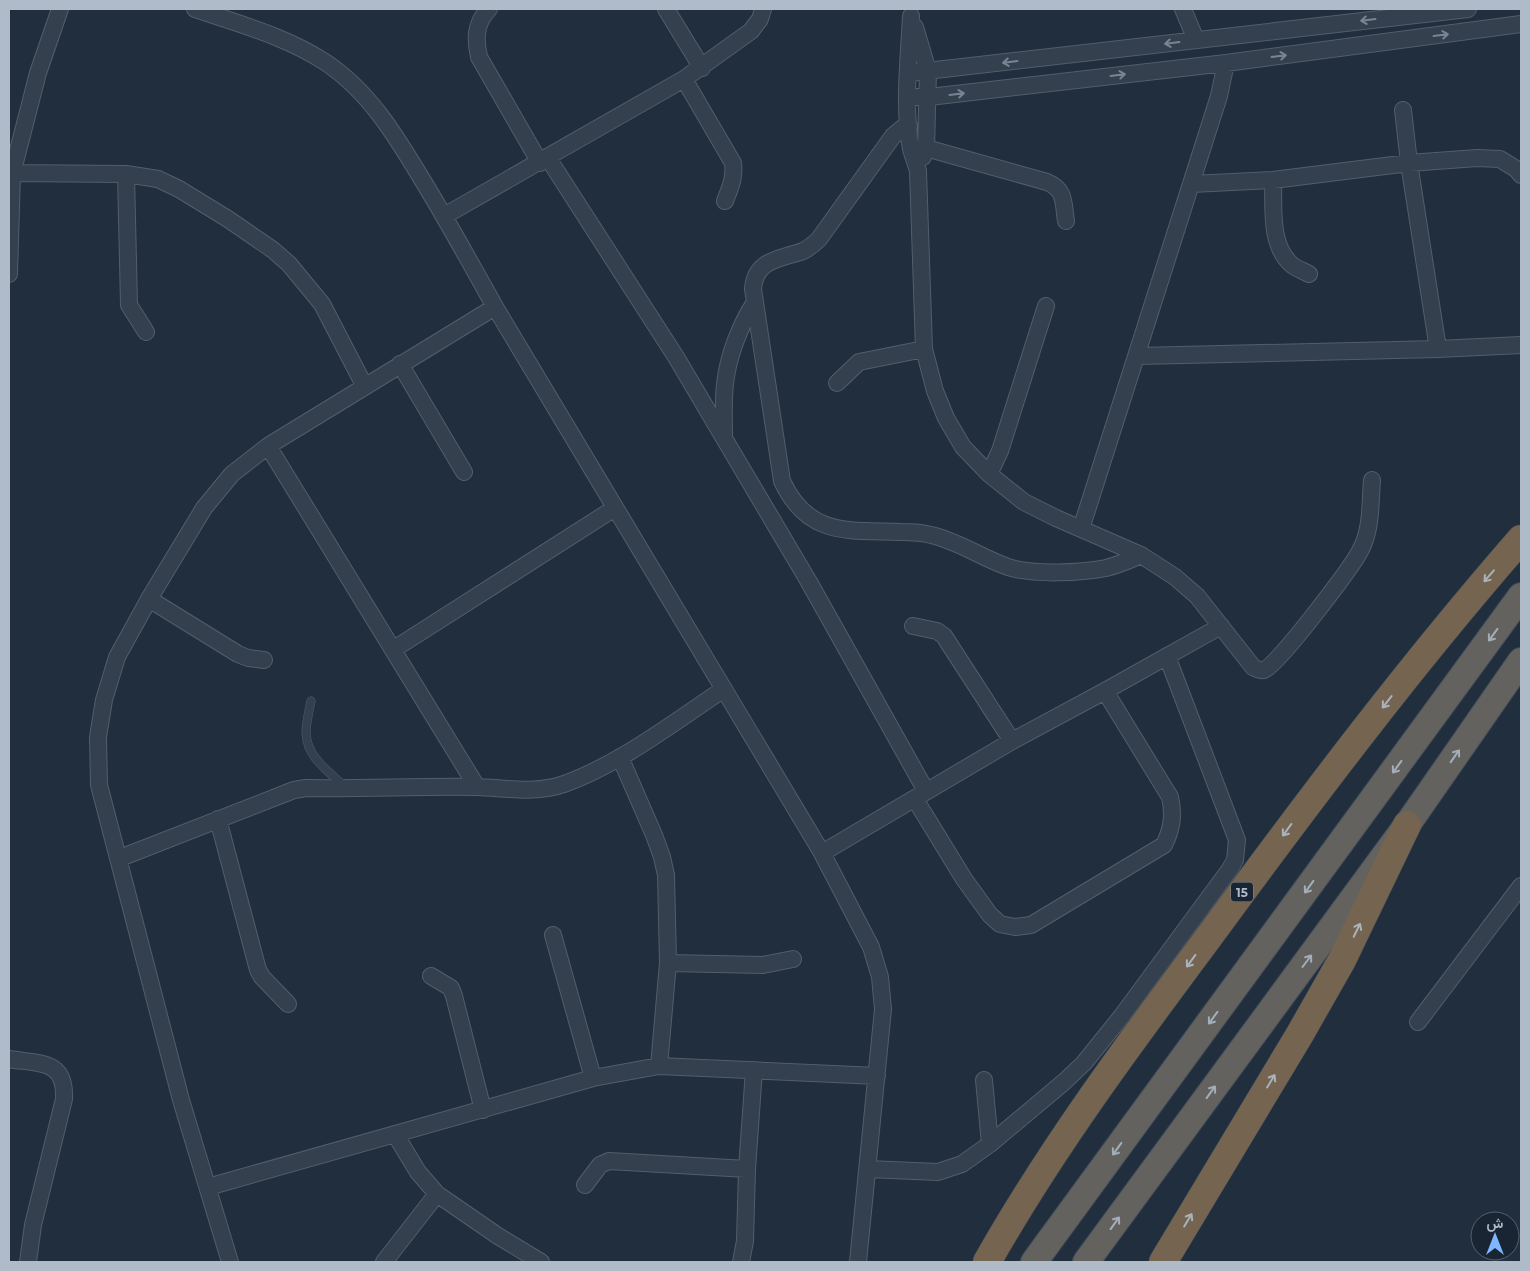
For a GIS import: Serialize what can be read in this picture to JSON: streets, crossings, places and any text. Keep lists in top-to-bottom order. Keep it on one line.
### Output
{"streets":{"highway":["15"]},"north":"top"}
